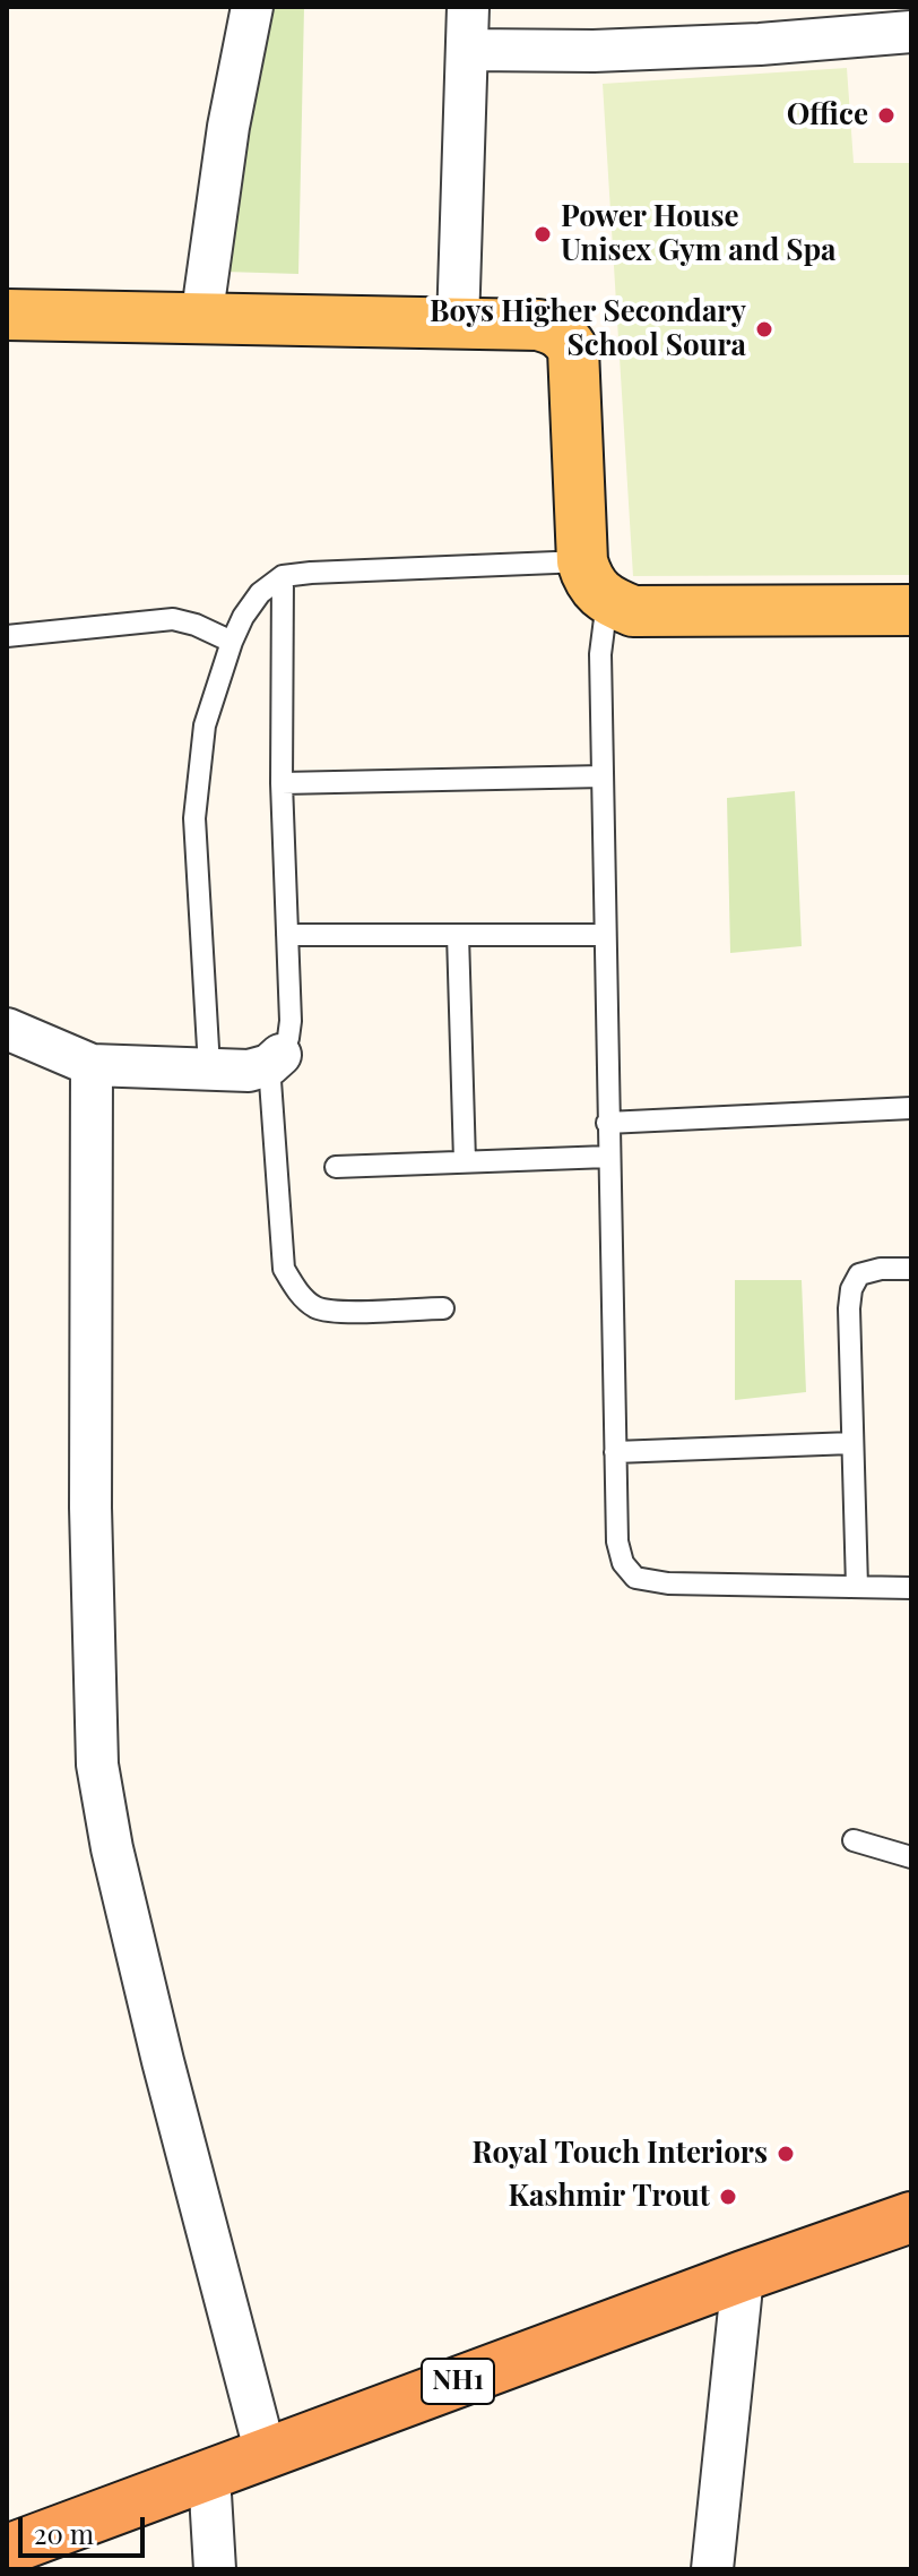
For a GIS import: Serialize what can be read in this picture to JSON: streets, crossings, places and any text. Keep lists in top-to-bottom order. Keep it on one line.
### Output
{"streets":{"highway":["NH1"]},"places":["Office","Power House Unisex Gym and Spa","Boys Higher Secondary School Soura","Royal Touch Interiors","Kashmir Trout"],"scale_bar":"20 m"}
